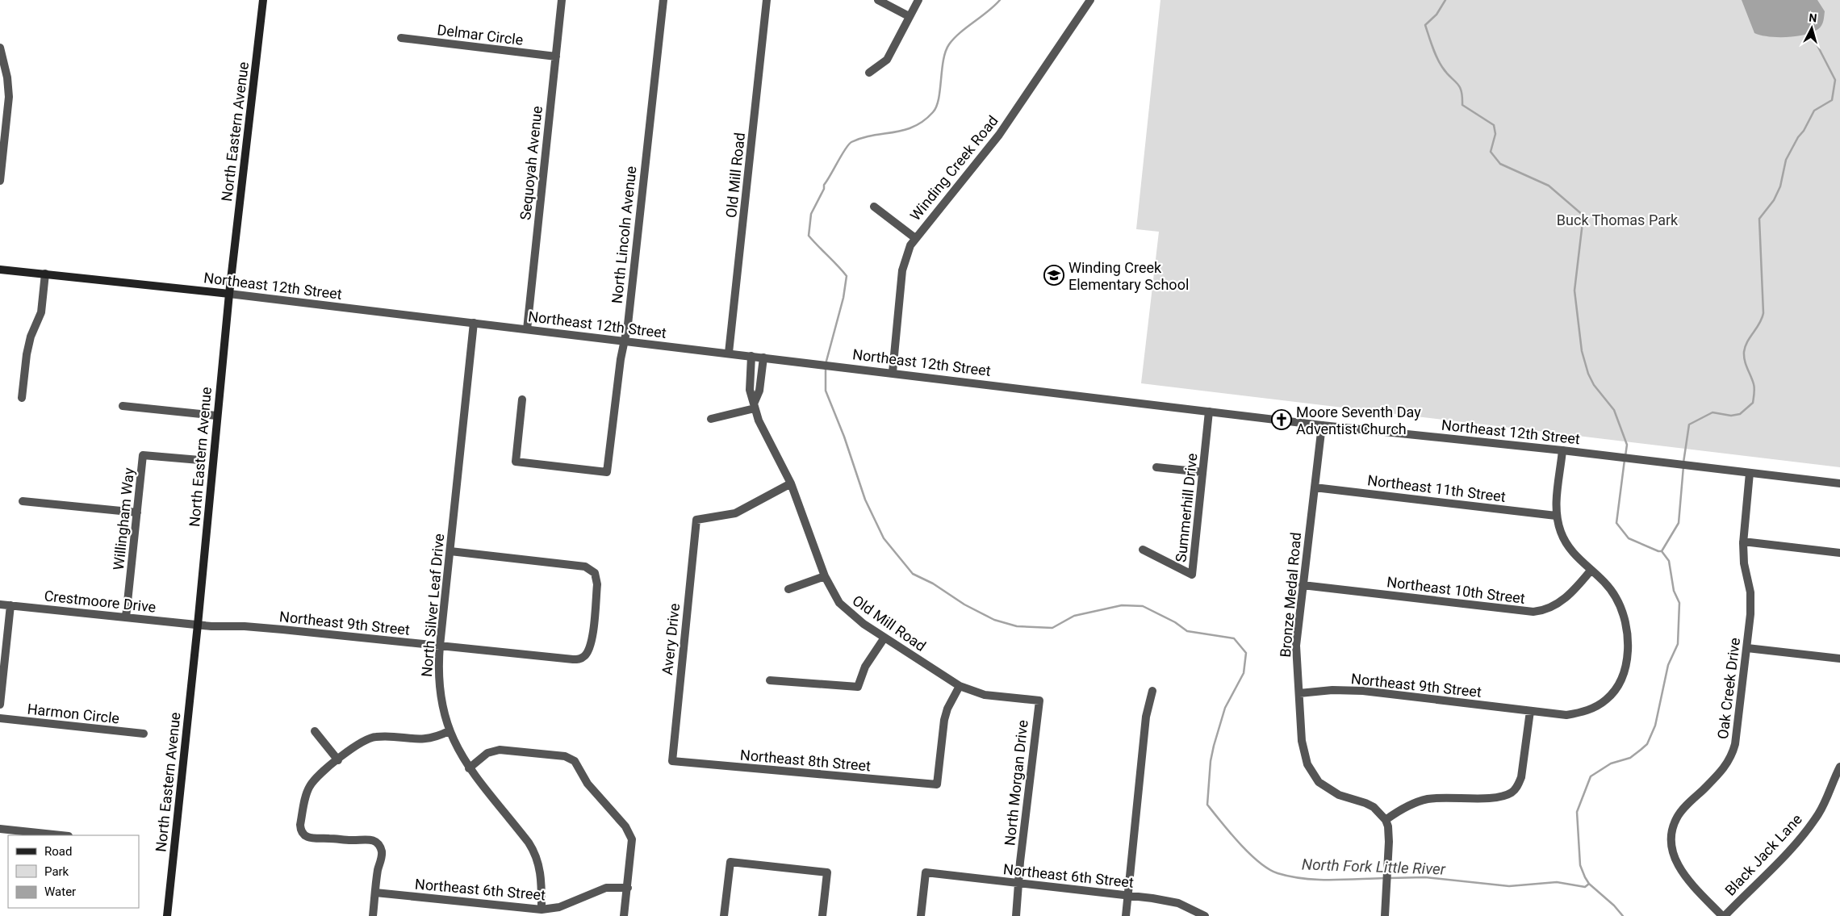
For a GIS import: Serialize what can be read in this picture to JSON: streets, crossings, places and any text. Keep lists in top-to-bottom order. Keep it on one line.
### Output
{"streets":{"main road":["North Eastern Avenue","Northeast 12th Street"],"street":["Delmar Circle","Sequoyah Avenue","Winding Creek Road","Old Mill Road","North Lincoln Avenue","Northeast 11th Street","Summerhill Drive","Willingham Way","Northeast 10th Street","Bronze Medal Road","Crestmoore Drive","North Silver Leaf Drive","Northeast 9th Street","Avery Drive","Oak Creek Drive","Harmon Circle","Northeast 8th Street","North Morgan Drive","Black Jack Lane","Northeast 6th Street"]},"crossings":[["Delmar Circle","Sequoyah Avenue"],["North Eastern Avenue","Northeast 12th Street"],["North Eastern Avenue","Crestmoore Drive"],["North Eastern Avenue","Northeast 9th Street"],["Sequoyah Avenue","Northeast 12th Street"],["Winding Creek Road","Northeast 12th Street"],["Old Mill Road","Northeast 12th Street"],["Old Mill Road","Avery Drive"],["Old Mill Road","Northeast 8th Street"],["Old Mill Road","North Morgan Drive"],["North Lincoln Avenue","Northeast 12th Street"],["Northeast 12th Street","Summerhill Drive"],["Northeast 12th Street","Bronze Medal Road"],["Northeast 12th Street","North Silver Leaf Drive"],["Northeast 12th Street","Oak Creek Drive"],["Northeast 11th Street","Bronze Medal Road"],["Northeast 11th Street","Northeast 9th Street"],["Willingham Way","Crestmoore Drive"],["Northeast 10th Street","Bronze Medal Road"],["Northeast 10th Street","Northeast 9th Street"],["Bronze Medal Road","Northeast 9th Street"],["Crestmoore Drive","Northeast 9th Street"],["North Silver Leaf Drive","Northeast 9th Street"],["North Silver Leaf Drive","Northeast 6th Street"],["Avery Drive","Northeast 8th Street"],["Oak Creek Drive","Black Jack Lane"],["North Morgan Drive","Northeast 6th Street"]],"water":["North Fork Little River"],"parks":["Buck Thomas Park"],"places":{"school or university":["Winding Creek Elementary School"],"church":["Moore Seventh Day Adventist Church"]},"legend":["Road","Park","Water"],"north":"top"}
